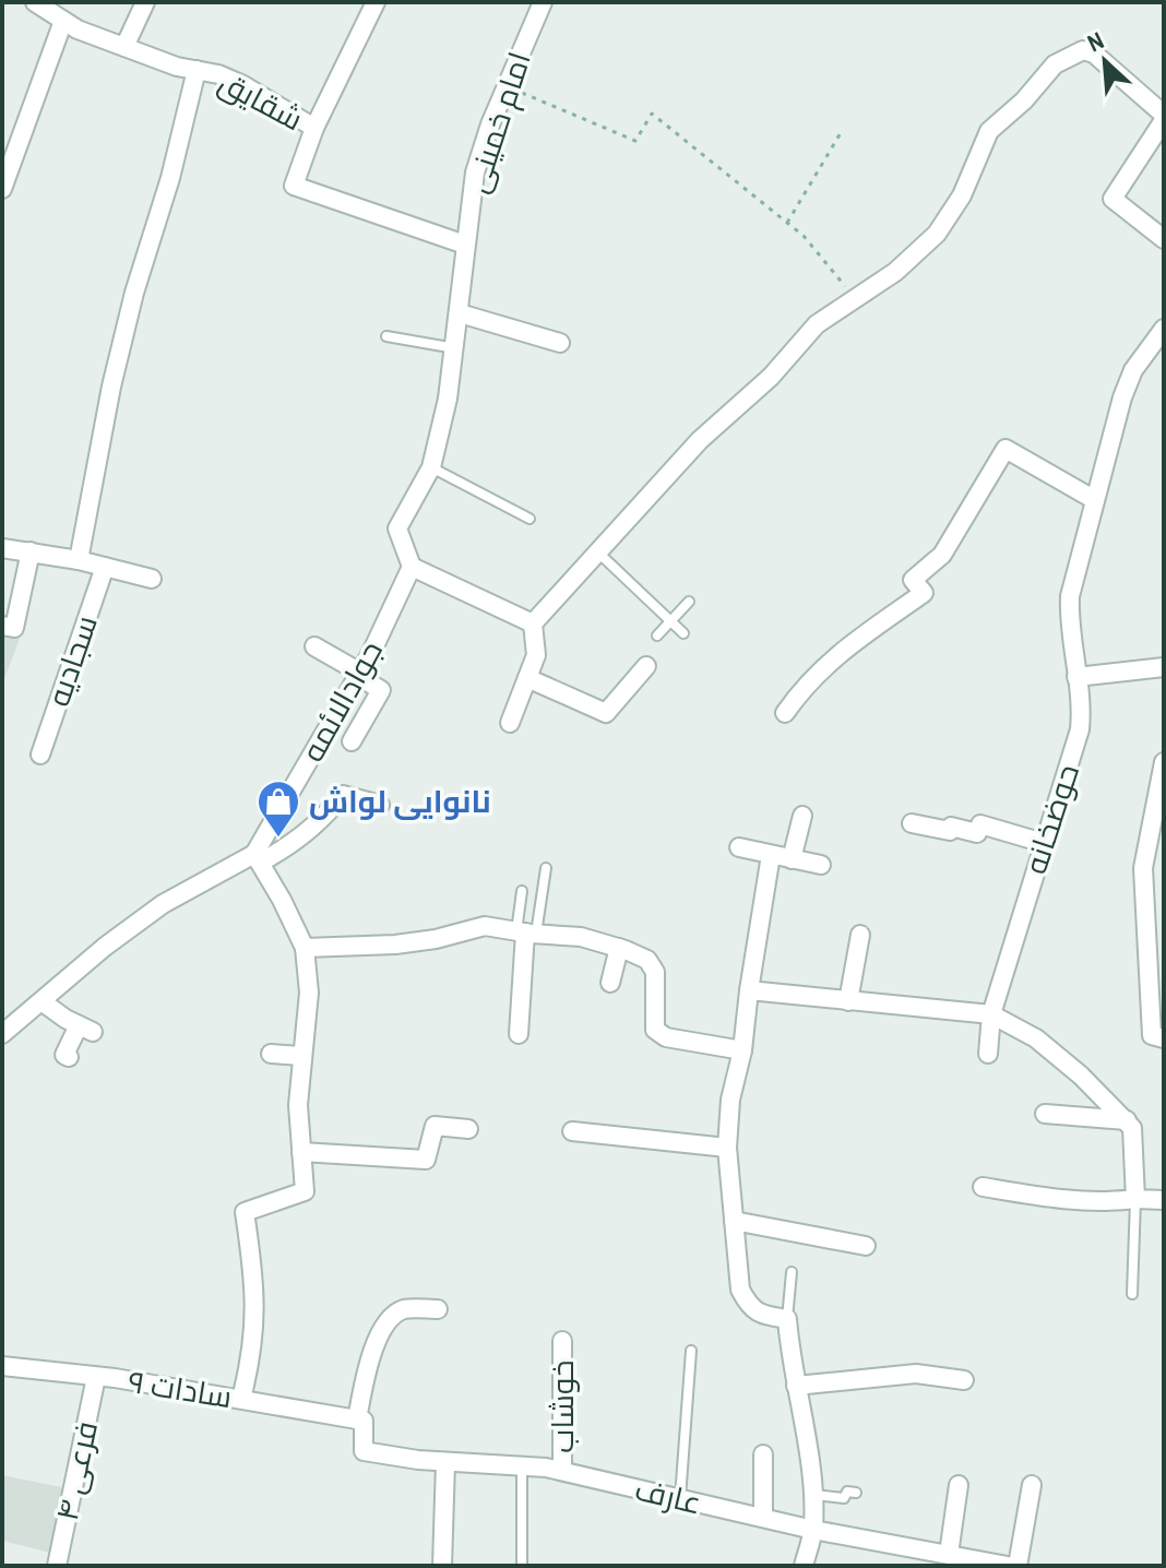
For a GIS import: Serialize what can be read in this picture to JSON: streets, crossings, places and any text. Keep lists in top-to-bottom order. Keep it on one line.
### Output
{"streets":{"street":["شقایق","امام خمینی","سجادیه","جوادالائمه","حوضخانه","سادات ۹","خوشاب","فرعی ۴","عارف"]},"crossings":[["شقایق","امام خمینی"],["سادات ۹","فرعی ۴"],["سادات ۹","عارف"],["خوشاب","عارف"]],"places":{"shop":["نانوایی لواش"]},"north":"top left"}
